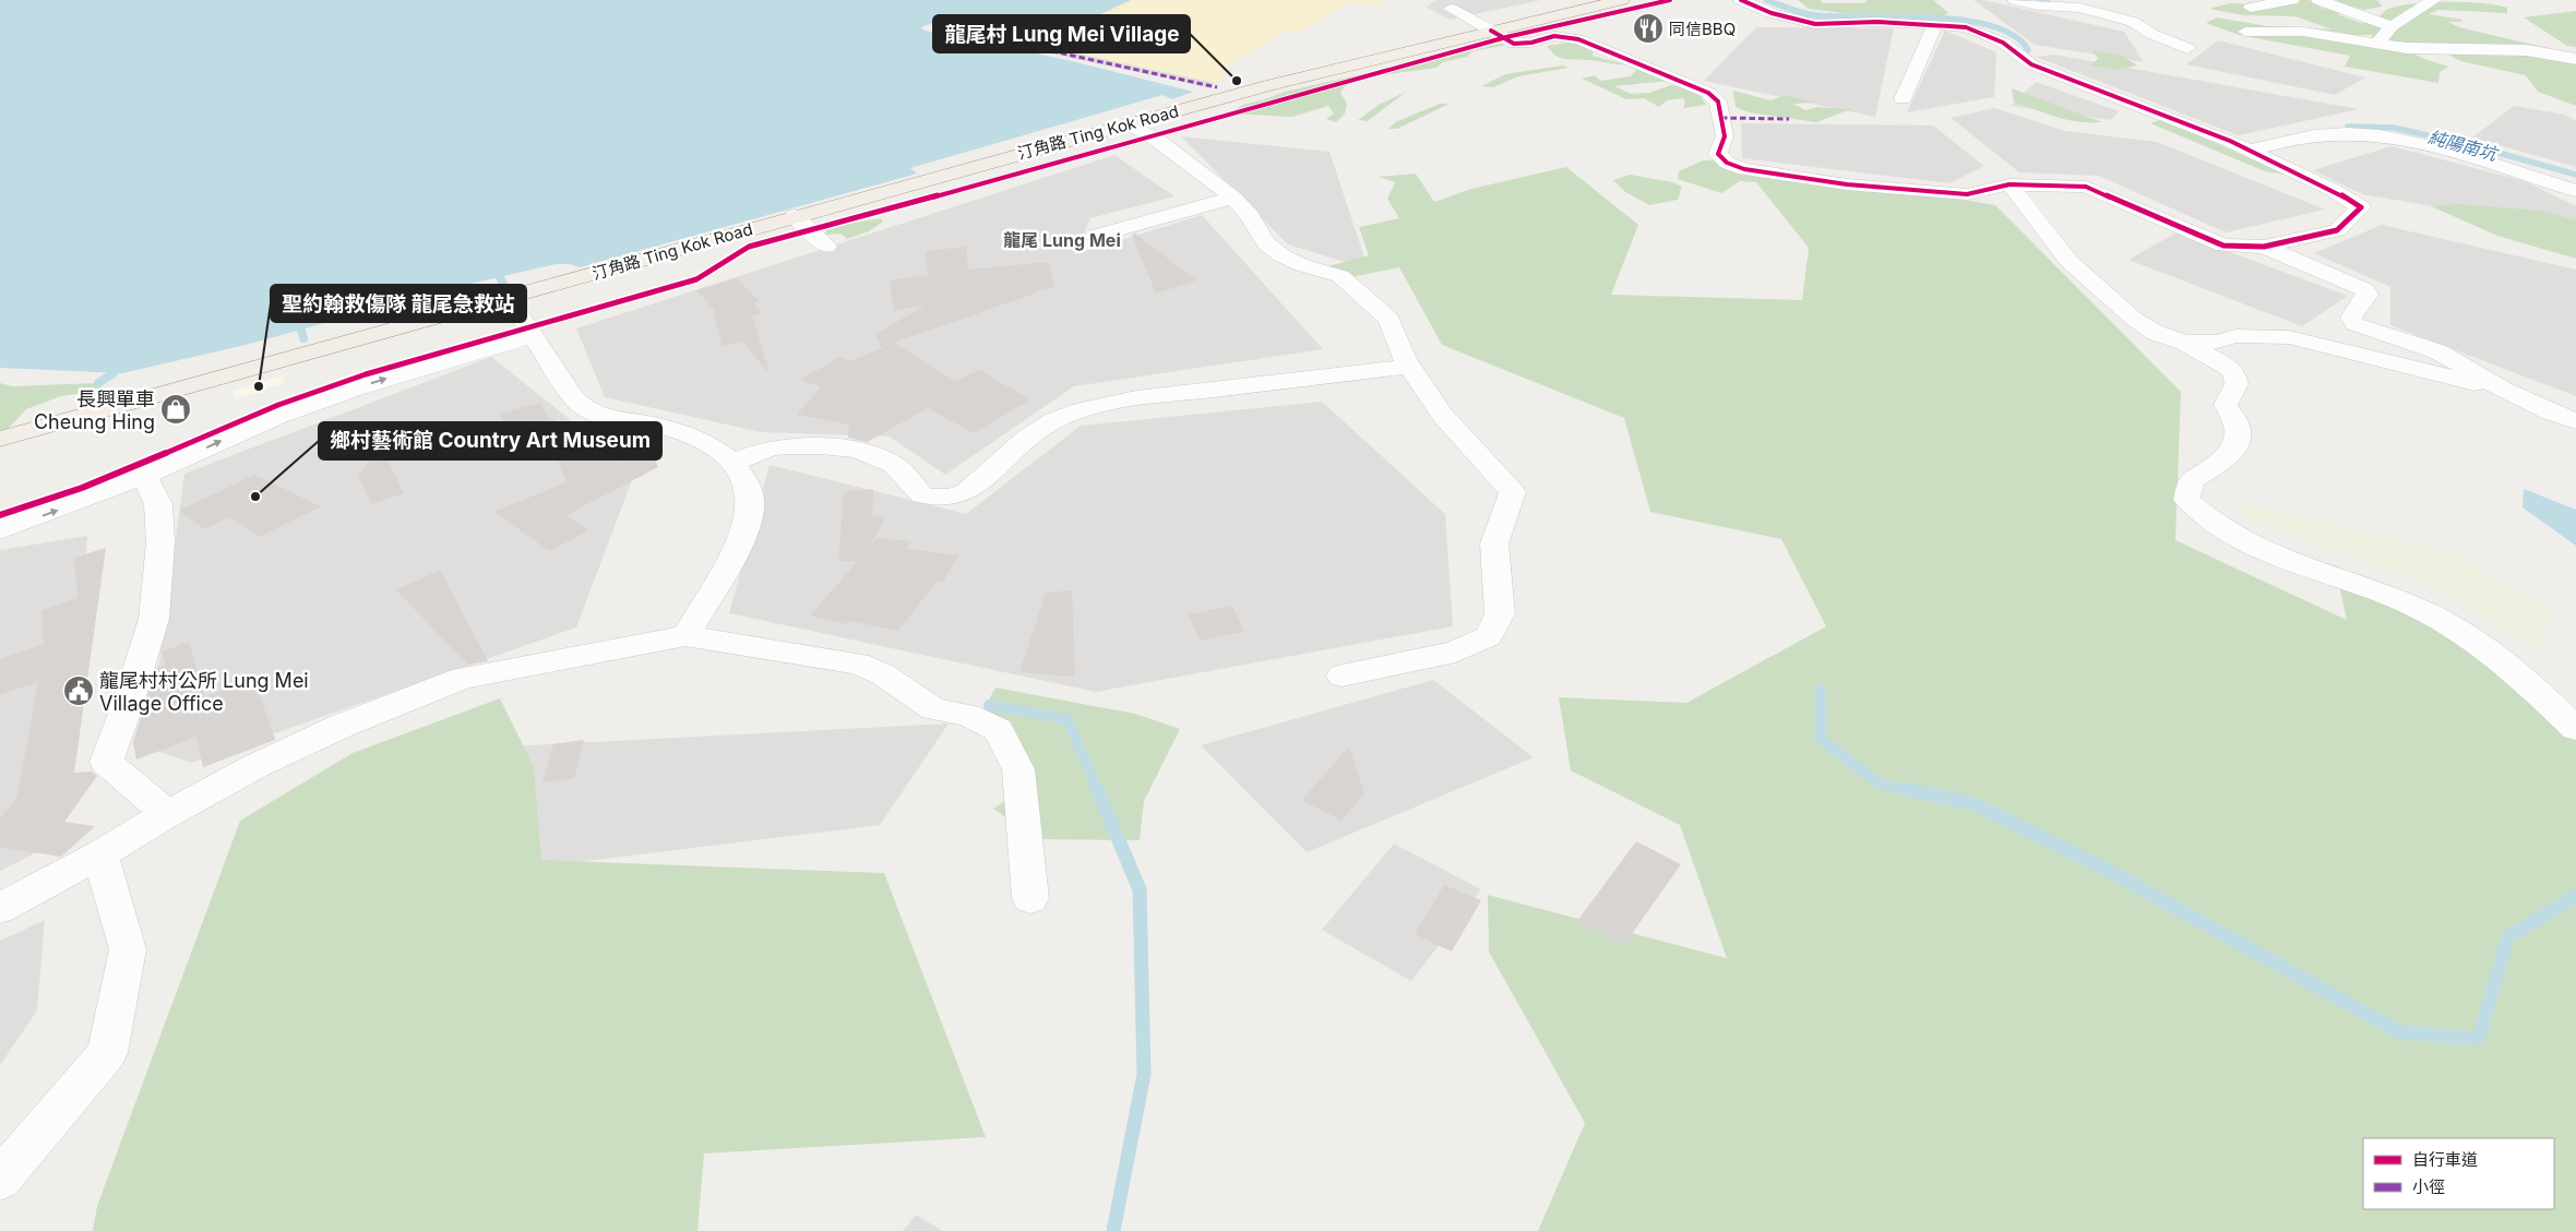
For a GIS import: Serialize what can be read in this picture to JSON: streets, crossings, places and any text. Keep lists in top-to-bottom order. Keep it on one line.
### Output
{"streets":{"main road":["汀角路 Ting Kok Road"]},"districts":["龍尾 Lung Mei"],"water":["純陽南坑"],"places":{"restaurant":["同信BBQ"],"other":["龍尾村 Lung Mei Village","聖約翰救傷隊 龍尾急救站","鄉村藝術館 Country Art Museum"],"shop":["長興單車 Cheung Hing"],"public building":["龍尾村村公所 Lung Mei Village Office"]},"legend":["自行車道","小徑"]}
